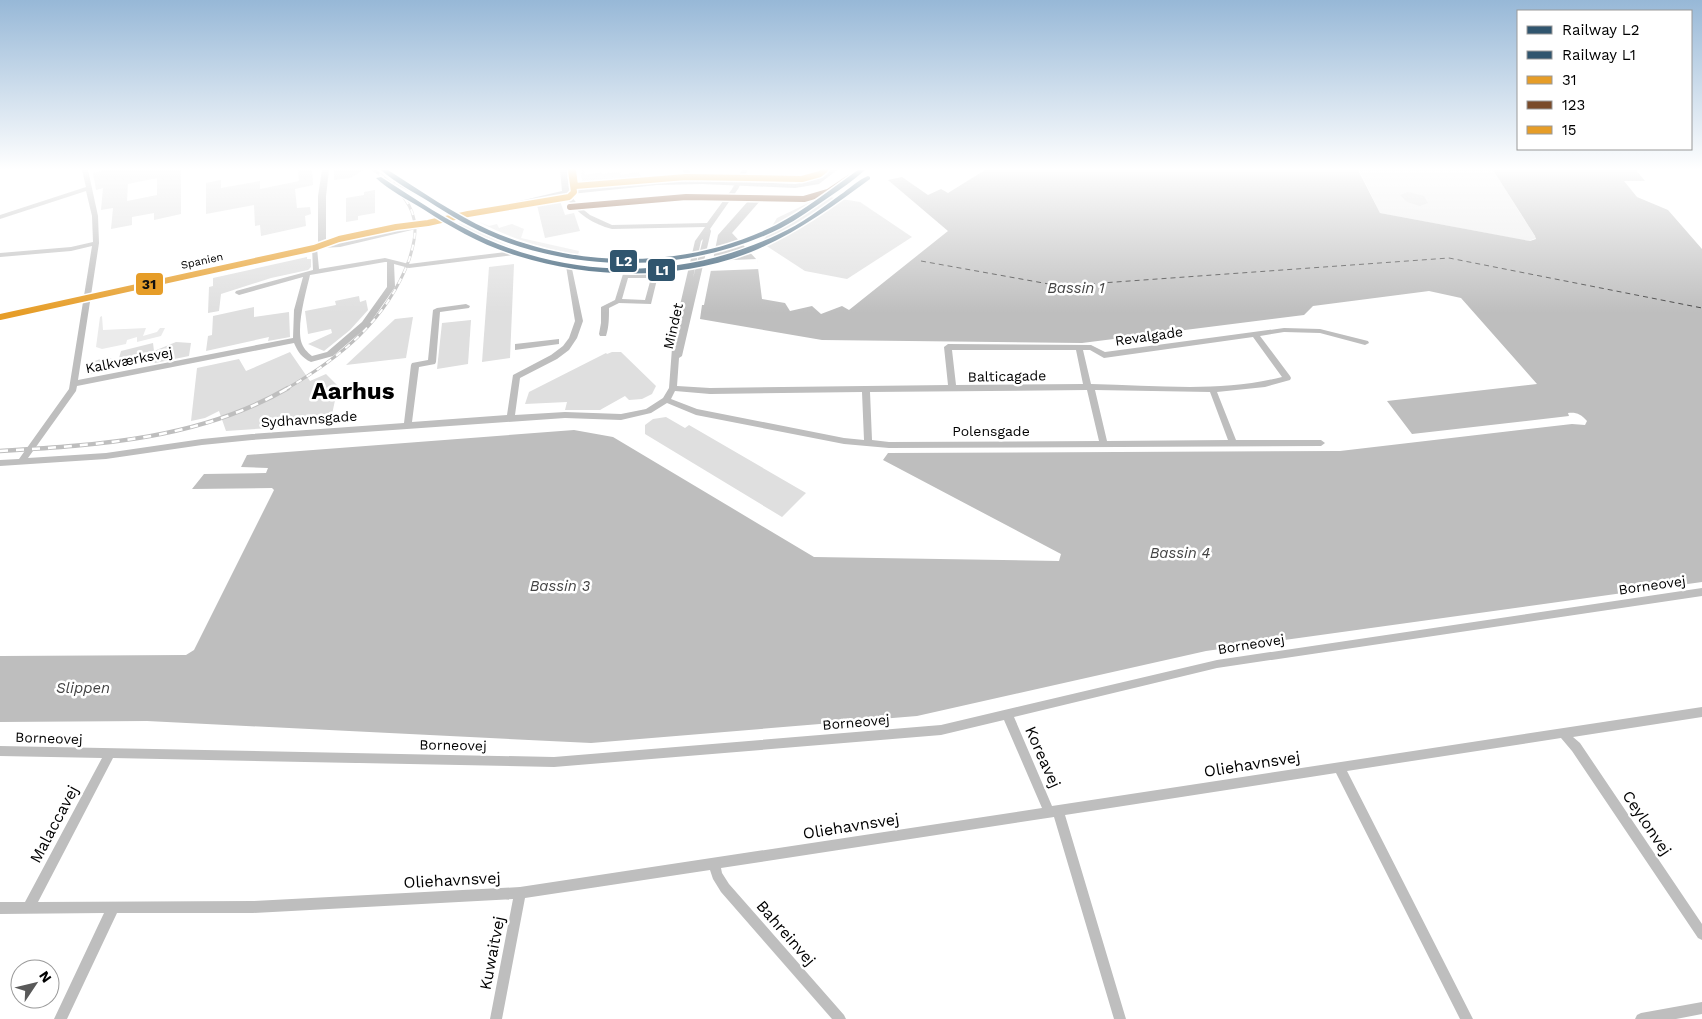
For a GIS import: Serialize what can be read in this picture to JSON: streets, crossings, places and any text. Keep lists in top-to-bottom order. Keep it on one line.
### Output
{"streets":{"street":["Spanien","Mindet","Revalgade","Kalkværksvej","Balticagade","Sydhavnsgade","Polensgade","Borneovej","Koreavej","Oliehavnsvej","Ceylonvej","Malaccavej","Bahreinvej","Kuwaitvej"]},"crossings":[["Mindet","Balticagade"],["Mindet","Sydhavnsgade"],["Mindet","Polensgade"],["Revalgade","Balticagade"],["Borneovej","Koreavej"],["Borneovej","Malaccavej"],["Koreavej","Oliehavnsvej"],["Oliehavnsvej","Ceylonvej"],["Oliehavnsvej","Malaccavej"],["Oliehavnsvej","Bahreinvej"],["Oliehavnsvej","Kuwaitvej"]],"districts":["Aarhus"],"water":["Bassin 1","Bassin 4","Bassin 3","Slippen"],"lines":["rail line L2","rail line L1","transit line 31"],"legend":["Railway L2","Railway L1","31","123","15"],"north":"top right"}
